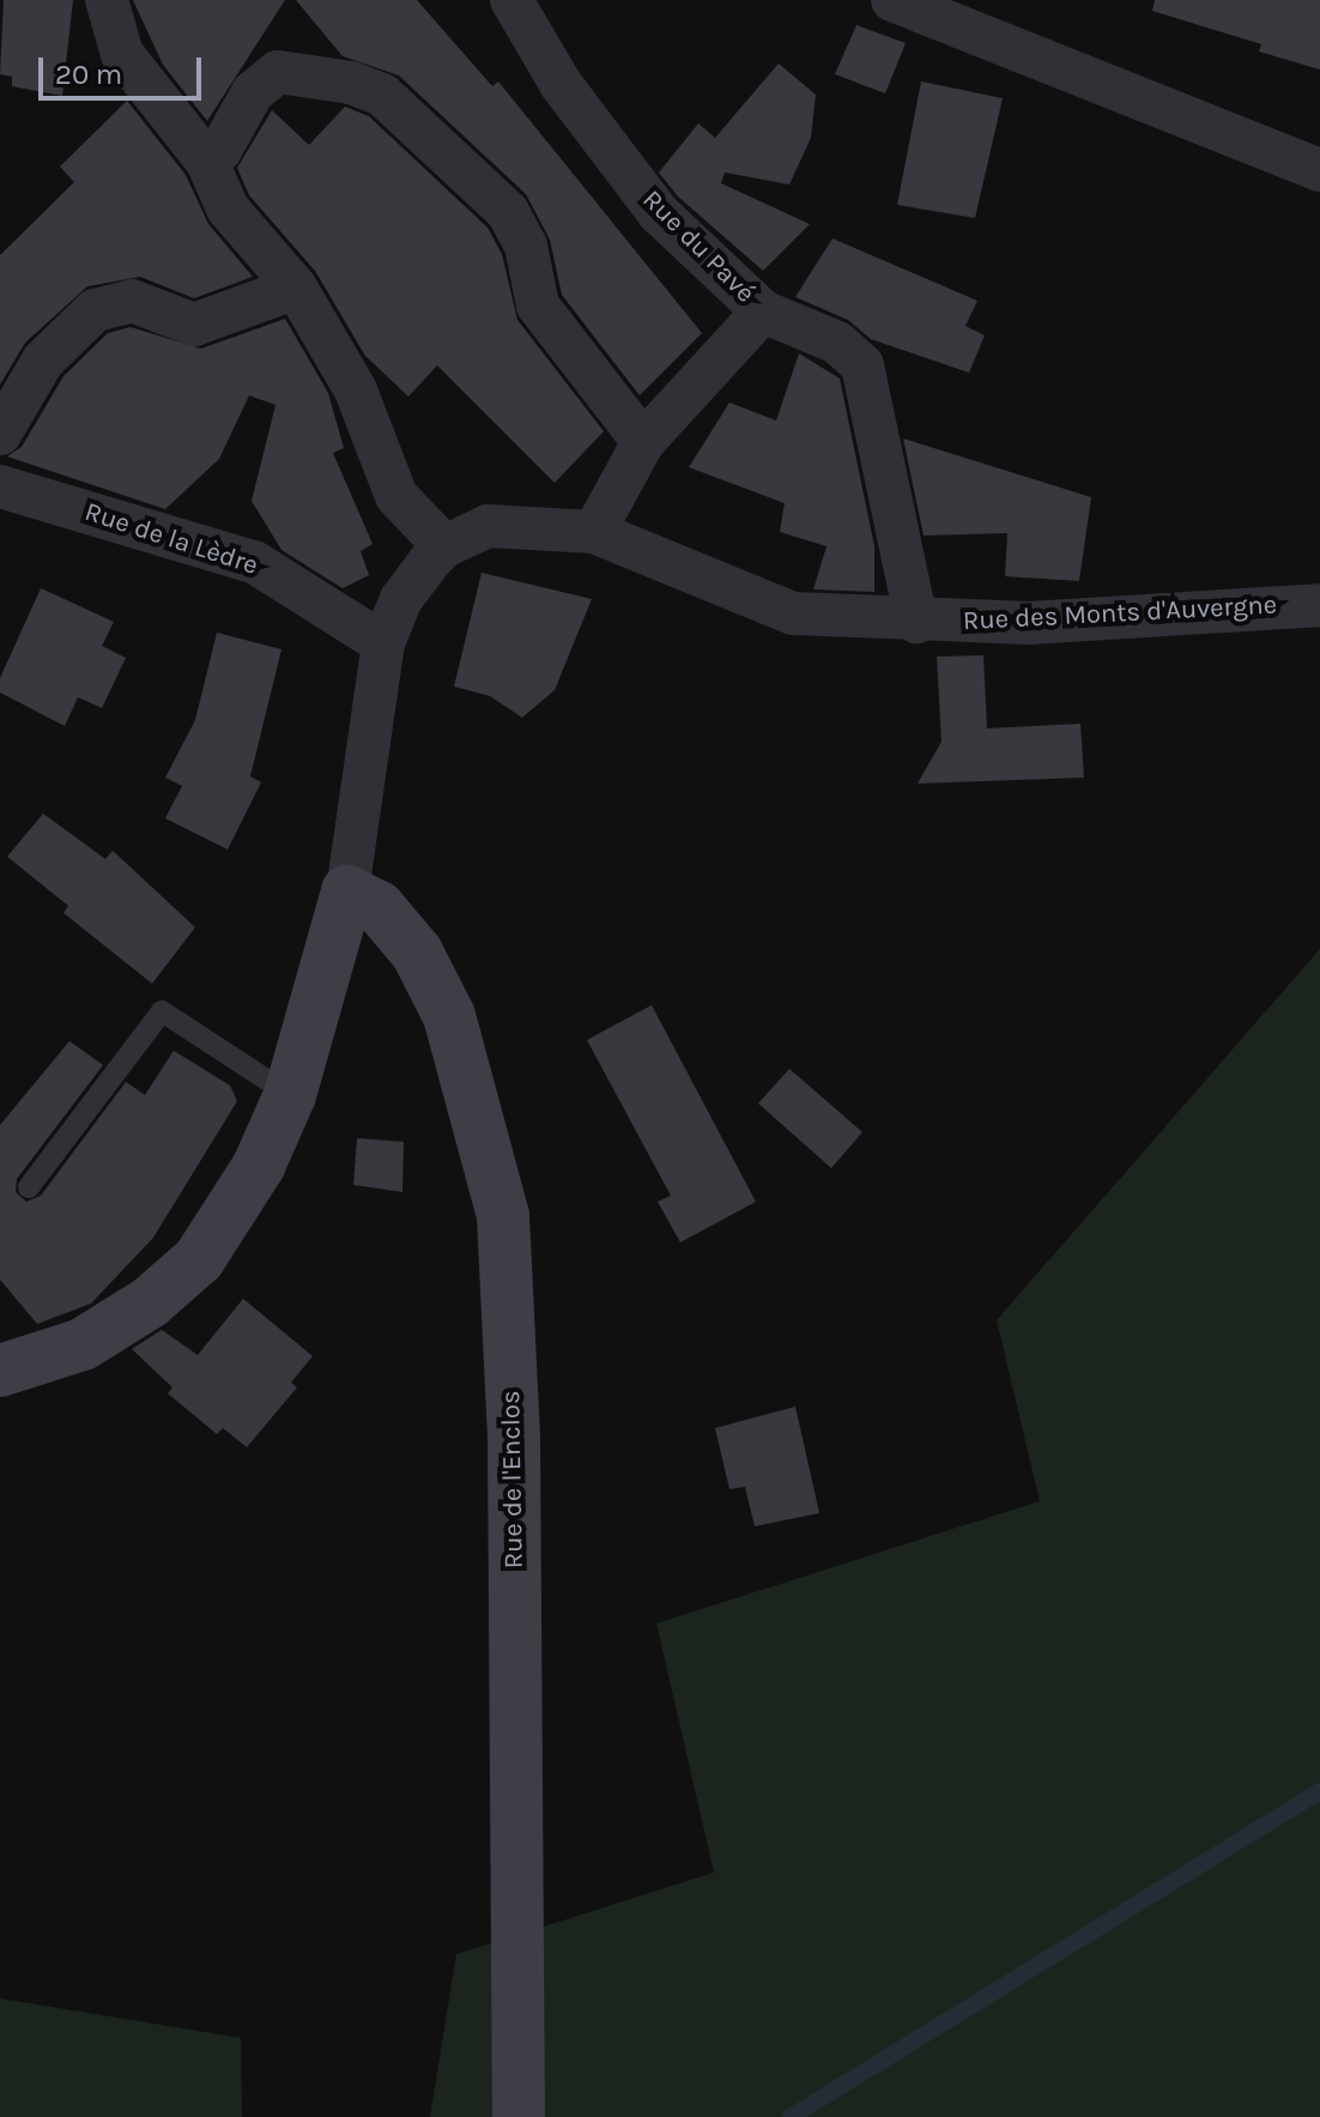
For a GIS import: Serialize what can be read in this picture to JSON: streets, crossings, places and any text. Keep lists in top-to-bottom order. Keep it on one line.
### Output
{"streets":{"street":["Rue du Pavé","Rue de la Lèdre","Rue des Monts d'Auvergne","Rue de l'Enclos"]},"crossings":[["Rue du Pavé","Rue des Monts d'Auvergne"],["Rue de la Lèdre","Rue des Monts d'Auvergne"],["Rue des Monts d'Auvergne","Rue de l'Enclos"]],"scale_bar":"20 m"}
